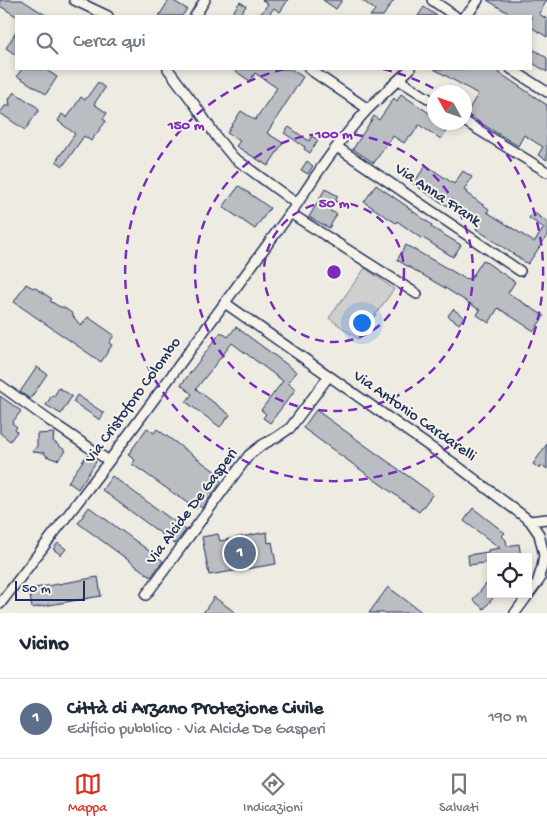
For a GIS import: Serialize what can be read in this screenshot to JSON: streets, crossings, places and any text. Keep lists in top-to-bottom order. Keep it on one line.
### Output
{"streets":{"street":["Via Anna Frank","Via Cristoforo Colombo","Via Antonio Cardarelli","Via Alcide De Gasperi"]},"crossings":[["Via Anna Frank","Via Cristoforo Colombo"],["Via Cristoforo Colombo","Via Antonio Cardarelli"],["Via Antonio Cardarelli","Via Alcide De Gasperi"]],"scale_bar":"50 m","north":"top left","page":{"search":"Cerca qui","pins":"1","scale":"50 m","heading":"Vicino","list":[{"mark":"1","name":"Città di Arzano Protezione Civile","note":"Edificio pubblico · Via Alcide De Gasperi","value":"190 m"}],"nav":["Mappa","Indicazioni","Salvati"]},"rings":["150 m","100 m","50 m"]}
